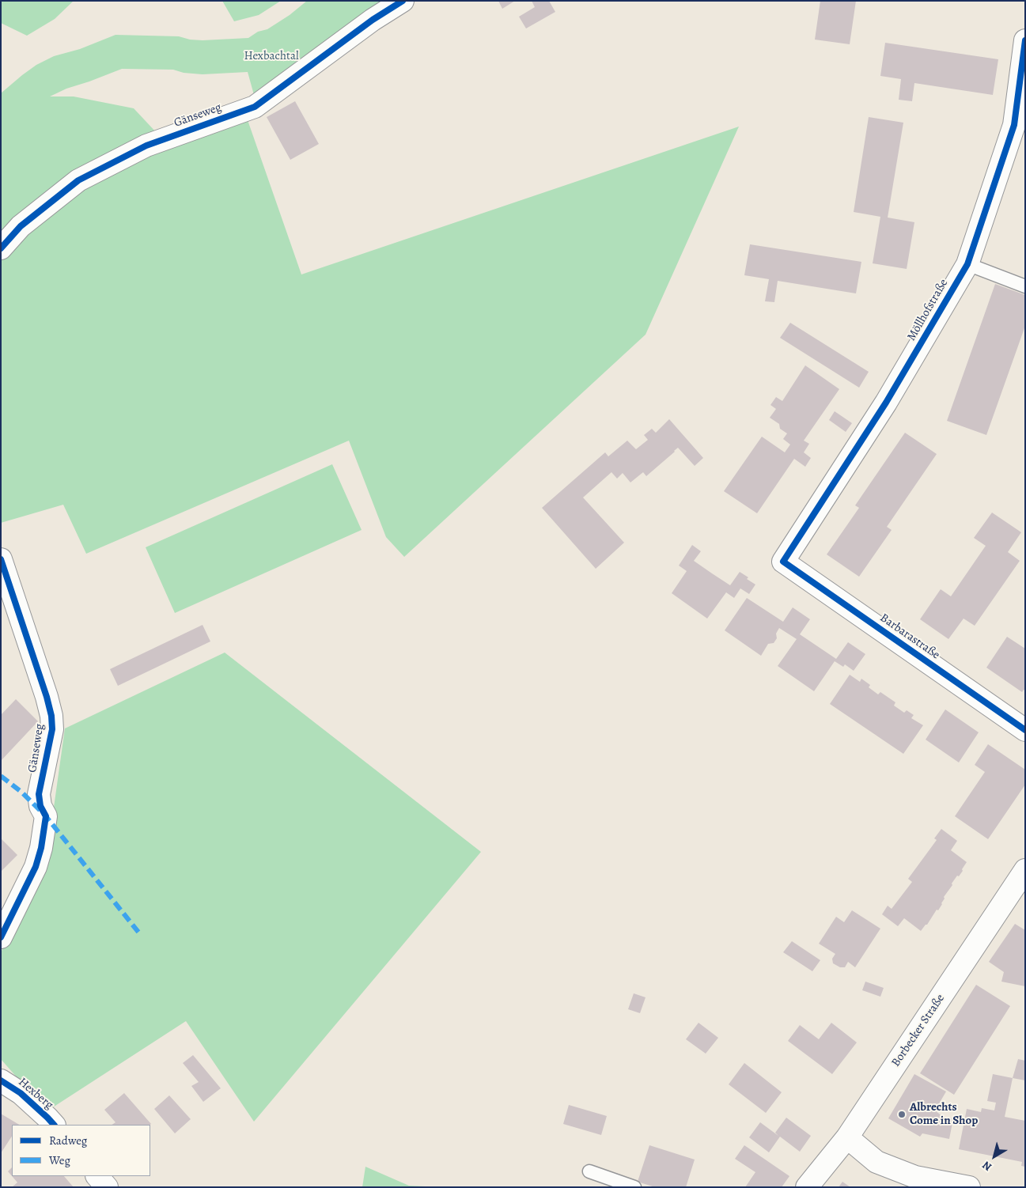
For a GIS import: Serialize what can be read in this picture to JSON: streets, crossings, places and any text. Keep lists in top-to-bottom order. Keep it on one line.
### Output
{"streets":{"street":["Gänseweg","Möllhofstraße","Barbarastraße","Borbecker Straße","Hexberg"]},"crossings":[["Möllhofstraße","Barbarastraße"]],"parks":["Hexbachtal"],"places":["Albrechts Come in Shop"],"legend":["Radweg","Weg"],"north":"bottom left"}
